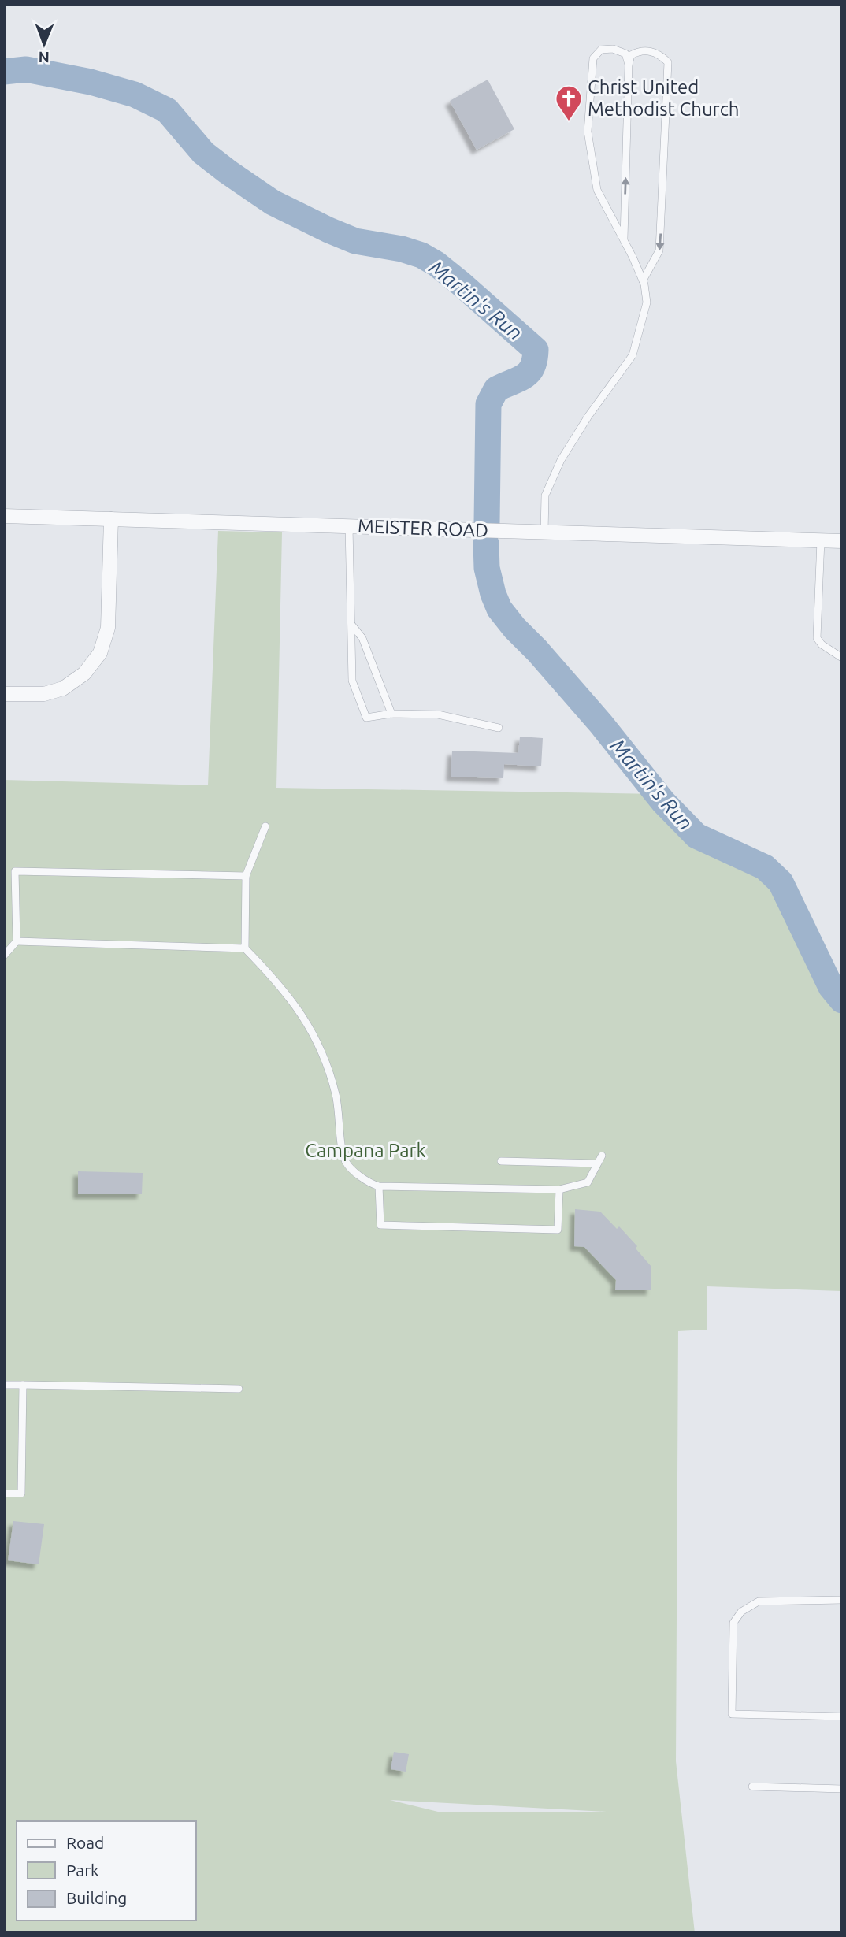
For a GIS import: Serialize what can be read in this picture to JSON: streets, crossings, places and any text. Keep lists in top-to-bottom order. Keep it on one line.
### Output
{"streets":{"street":["MEISTER ROAD"]},"water":["Martin's Run"],"parks":["Campana Park"],"places":{"church":["Christ United Methodist Church"]},"legend":["Road","Park","Building"],"north":"bottom"}
